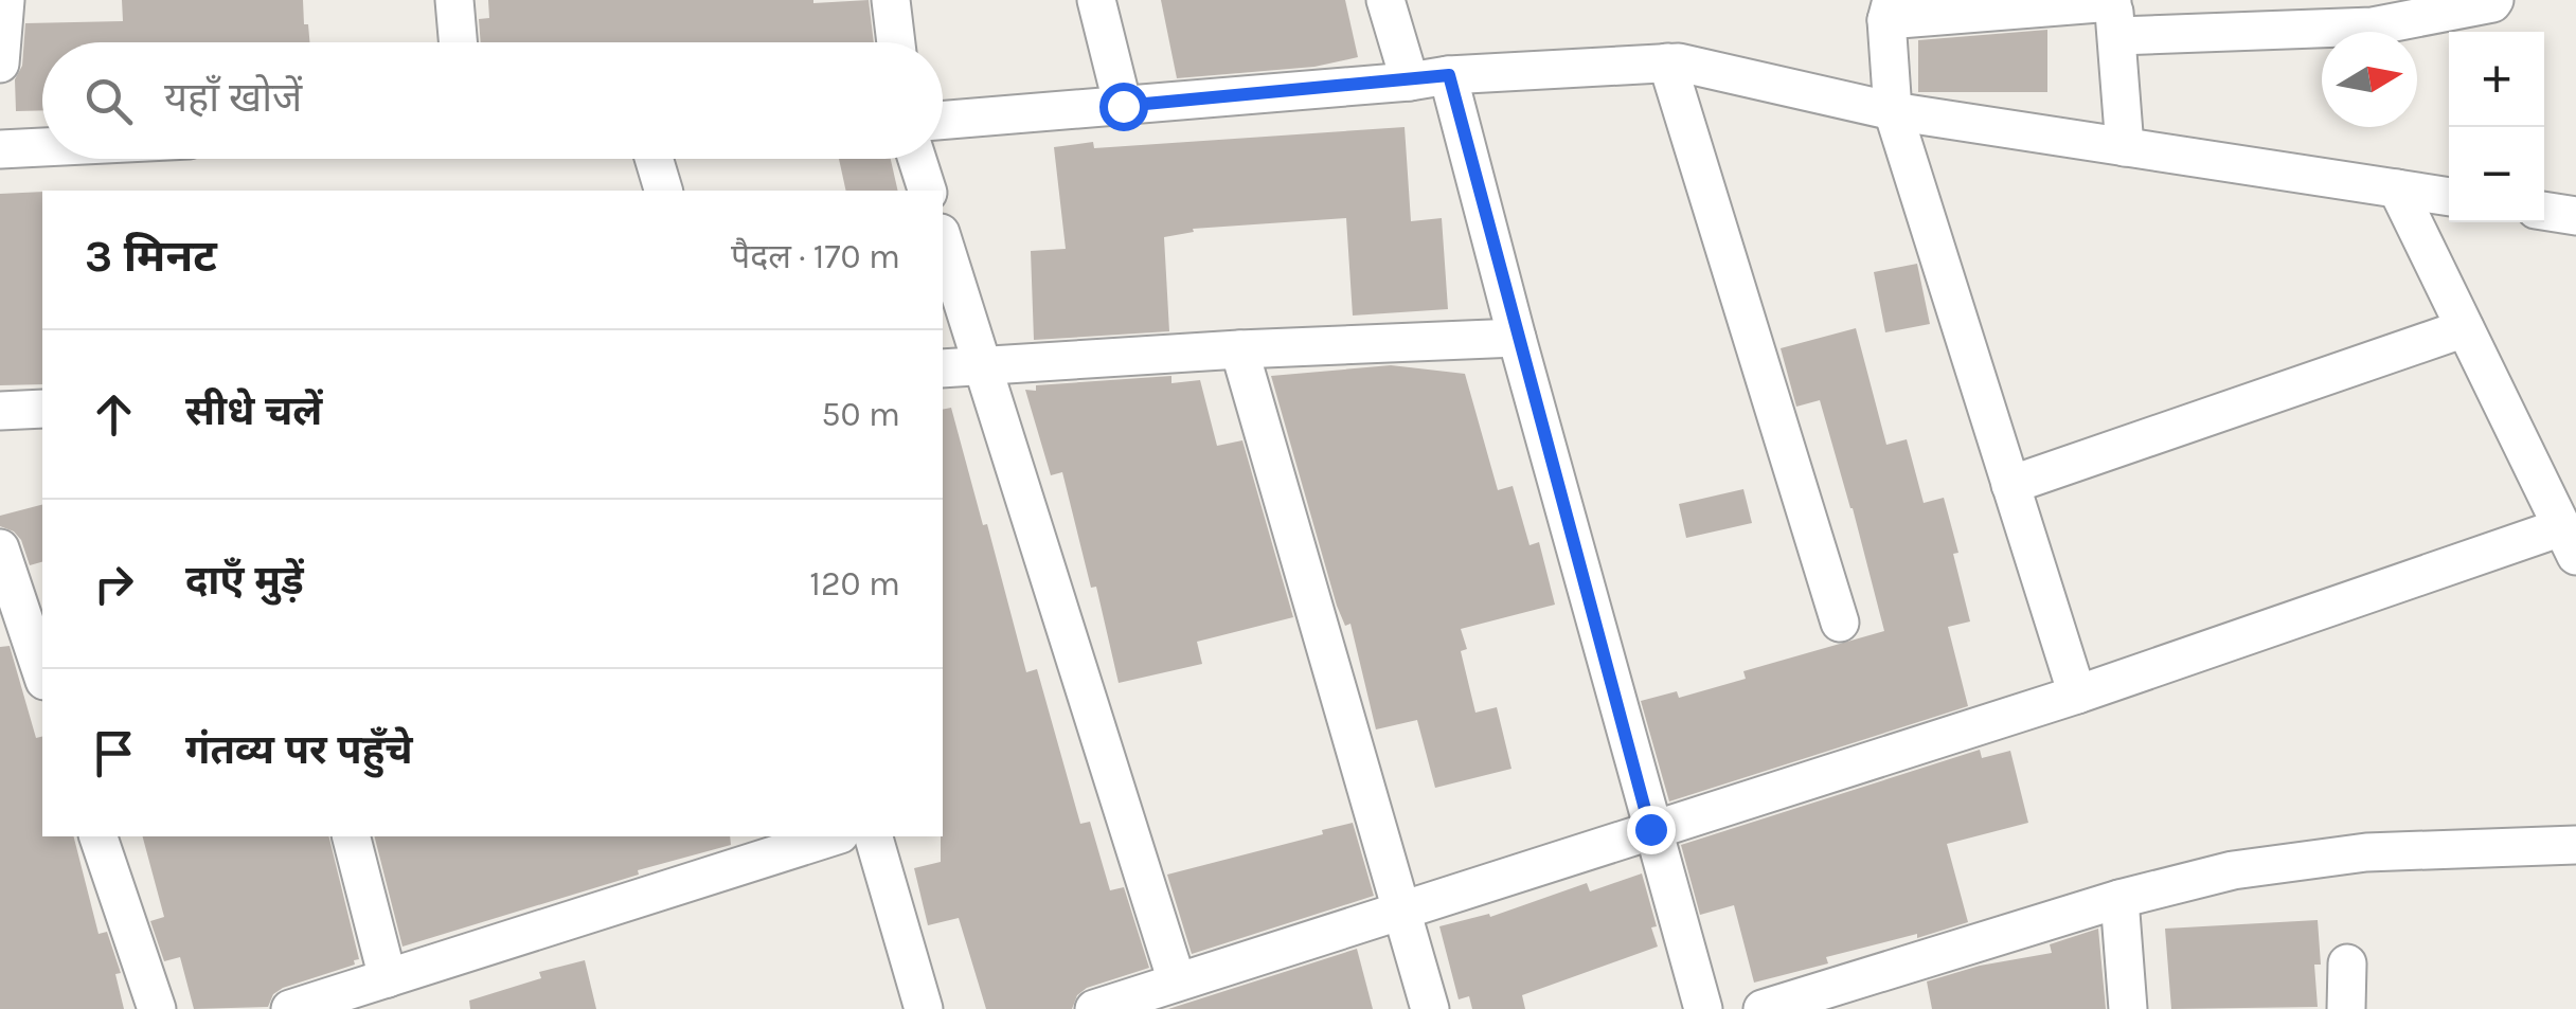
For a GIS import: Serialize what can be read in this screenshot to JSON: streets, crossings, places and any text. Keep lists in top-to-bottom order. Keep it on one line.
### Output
{"north":"right","page":{"map_buttons":["+","−"],"search":"यहाँ खोजें","heading":["3 मिनट","पैदल · 170 m"],"list":[["सीधे चलें","50 m"],["दाएँ मुड़ें","120 m"],"गंतव्य पर पहुँचे"]}}
